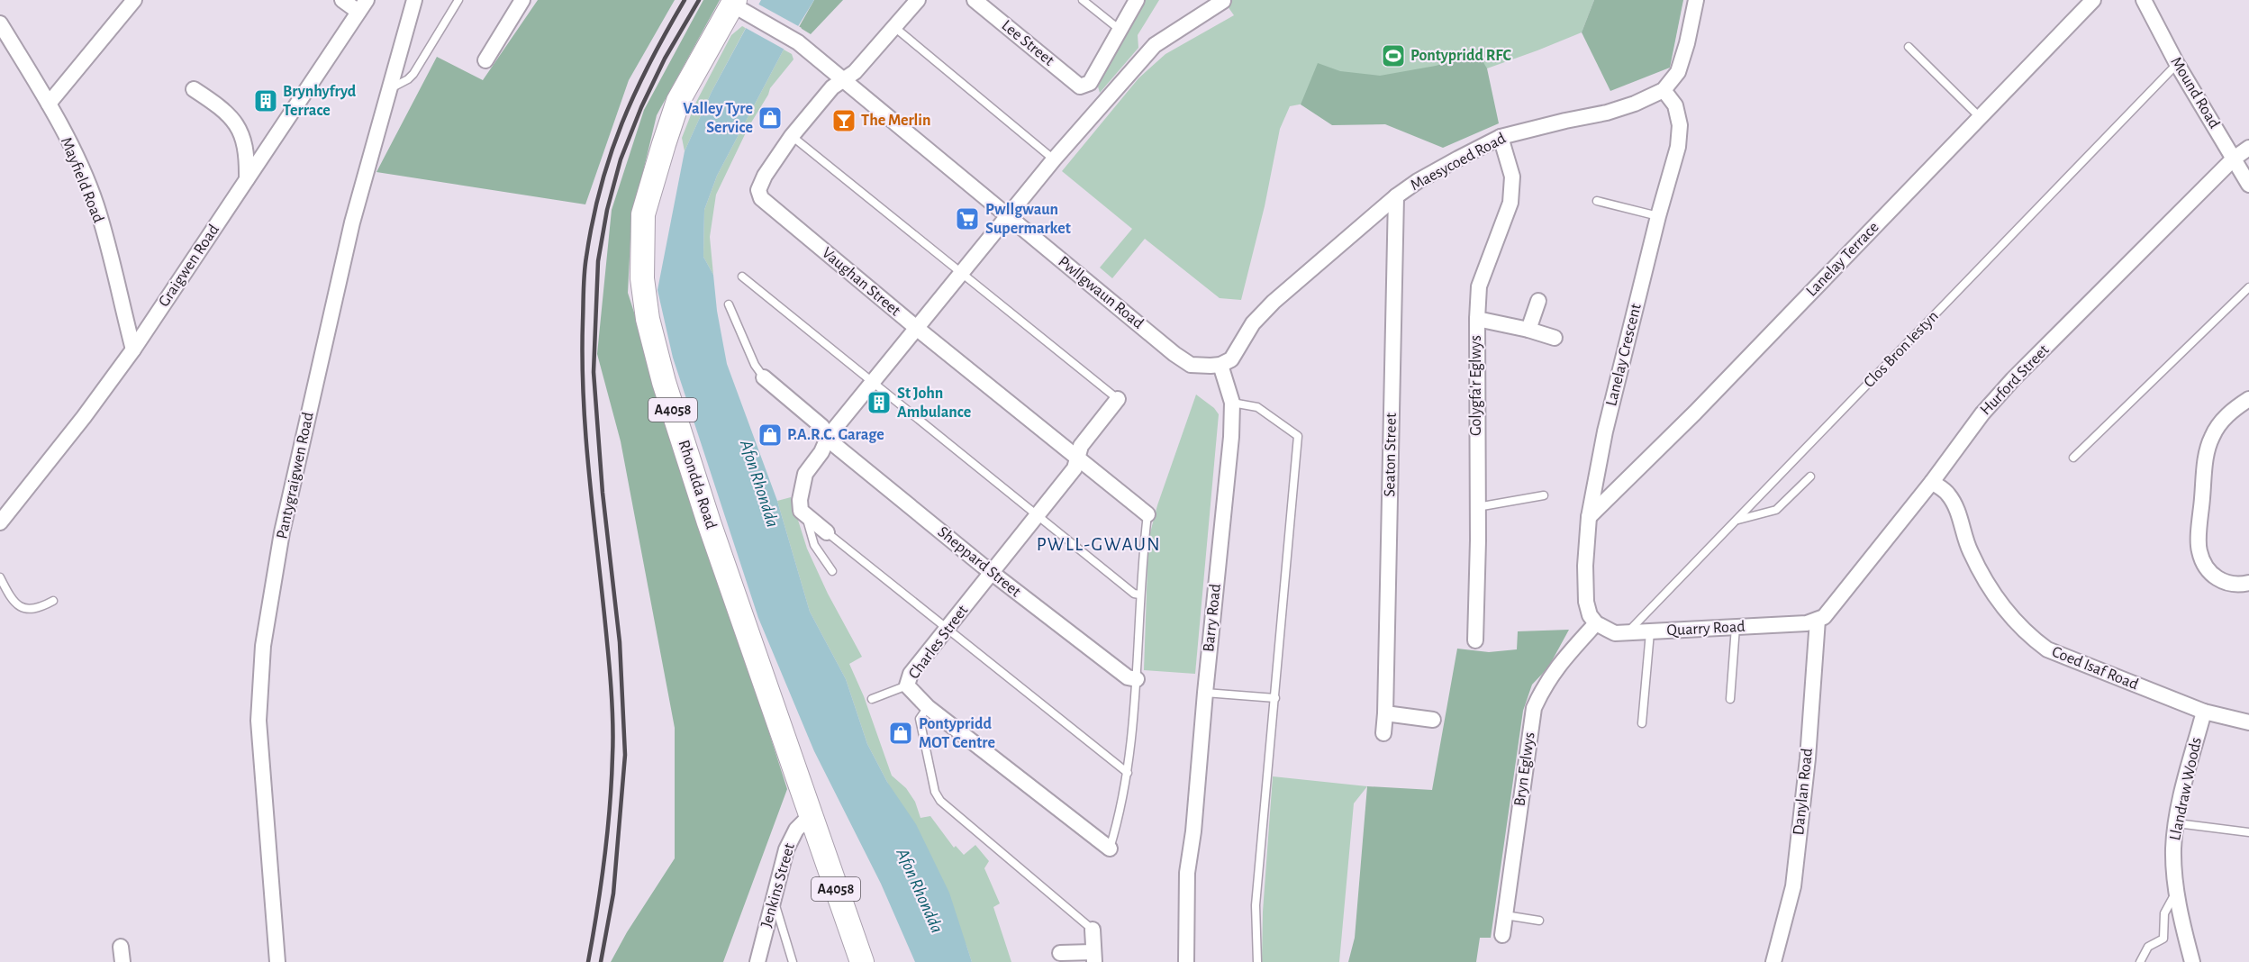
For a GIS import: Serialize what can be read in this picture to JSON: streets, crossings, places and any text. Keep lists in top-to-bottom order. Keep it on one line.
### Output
{"streets":{"main road":["A4058","Rhondda Road"],"street":["Lee Street","Mound Road","Maesycoed Road","Mayfield Road","Lanelay Terrace","Graigwen Road","Vaughan Street","Pwllgwaun Road","Lanelay Crescent","Hurford Street","Golygfa'r Eglwys","Seaton Street","Pantygraigwen Road","Sheppard Street","Barry Road","Quarry Road","Charles Street","Coed Isaf Road","Bryn Eglwys","Llandraw Woods","Danylan Road","Jenkins Street"],"lane":["Clos Bron Iestyn"]},"crossings":[["Mound Road","Clos Bron Iestyn"],["Mound Road","Hurford Street"],["Maesycoed Road","Pwllgwaun Road"],["Maesycoed Road","Lanelay Crescent"],["Maesycoed Road","Golygfa'r Eglwys"],["Maesycoed Road","Seaton Street"],["Maesycoed Road","Barry Road"],["Mayfield Road","Graigwen Road"],["Lanelay Terrace","Lanelay Crescent"],["Vaughan Street","Pwllgwaun Road"],["Vaughan Street","Charles Street"],["Pwllgwaun Road","Rhondda Road"],["Pwllgwaun Road","Barry Road"],["Clos Bron Iestyn","Quarry Road"],["Lanelay Crescent","Quarry Road"],["Lanelay Crescent","Bryn Eglwys"],["Hurford Street","Quarry Road"],["Hurford Street","Coed Isaf Road"],["Hurford Street","Danylan Road"],["A4058","Rhondda Road"],["A4058","Jenkins Street"],["Rhondda Road","Jenkins Street"],["Sheppard Street","Charles Street"],["Quarry Road","Bryn Eglwys"],["Quarry Road","Danylan Road"],["Coed Isaf Road","Llandraw Woods"]],"districts":["PWLL-GWAUN"],"water":["Afon Rhondda"],"places":{"sports":["Pontypridd RFC"],"building":["Brynhyfryd Terrace","St John Ambulance"],"shop":["Valley Tyre Service","P.A.R.C. Garage","Pontypridd MOT Centre"],"bar":["The Merlin"],"supermarket":["Pwllgwaun Supermarket"]}}
